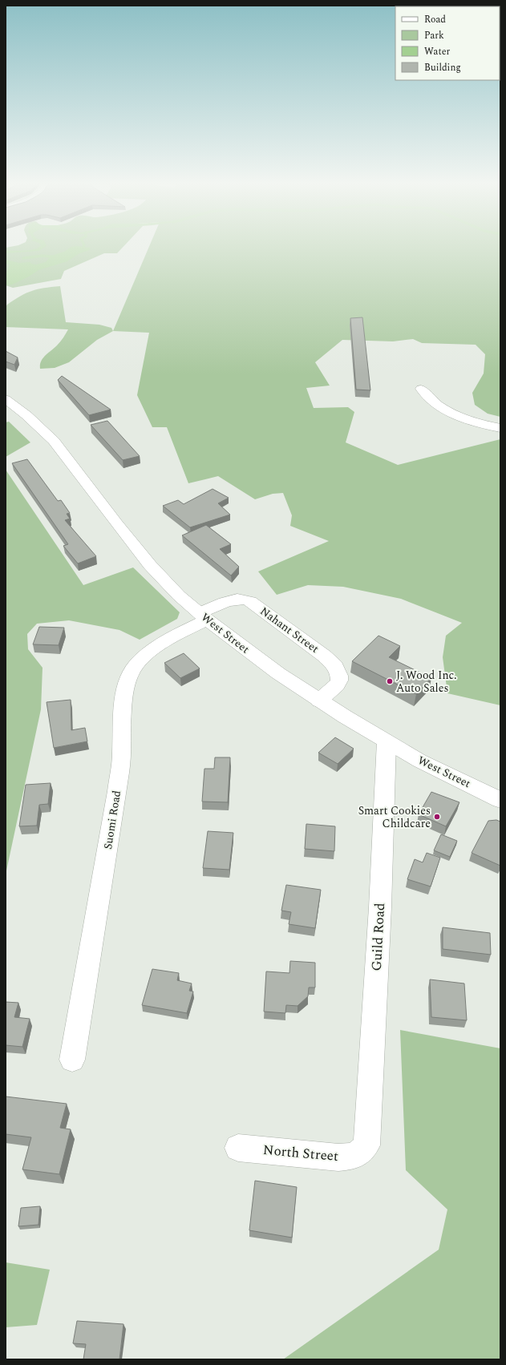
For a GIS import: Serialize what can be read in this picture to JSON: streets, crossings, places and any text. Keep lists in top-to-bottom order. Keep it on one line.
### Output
{"streets":{"street":["Nahant Street","West Street","Suomi Road","Guild Road","North Street"]},"crossings":[["Nahant Street","West Street"],["Nahant Street","Suomi Road"],["West Street","Suomi Road"],["West Street","Guild Road"],["Guild Road","North Street"]],"places":["J. Wood Inc. Auto Sales","Smart Cookies Childcare"],"legend":["Road","Park","Water","Building"]}
